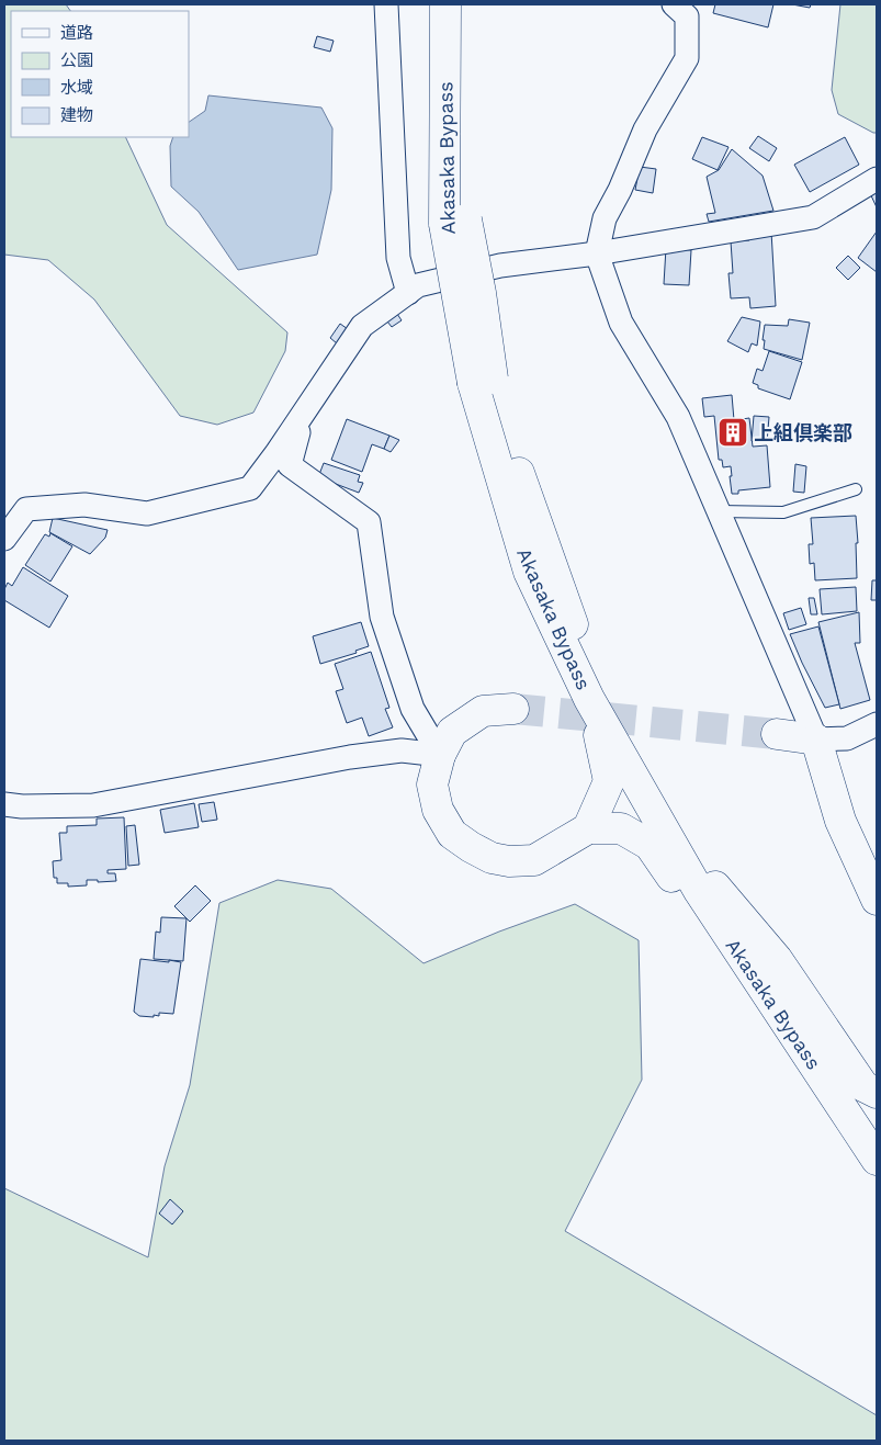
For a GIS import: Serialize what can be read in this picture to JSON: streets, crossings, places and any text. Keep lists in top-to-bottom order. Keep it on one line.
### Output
{"streets":{"main road":["Akasaka Bypass"]},"places":{"building":["上組倶楽部"]},"legend":["道路","公園","水域","建物"]}
